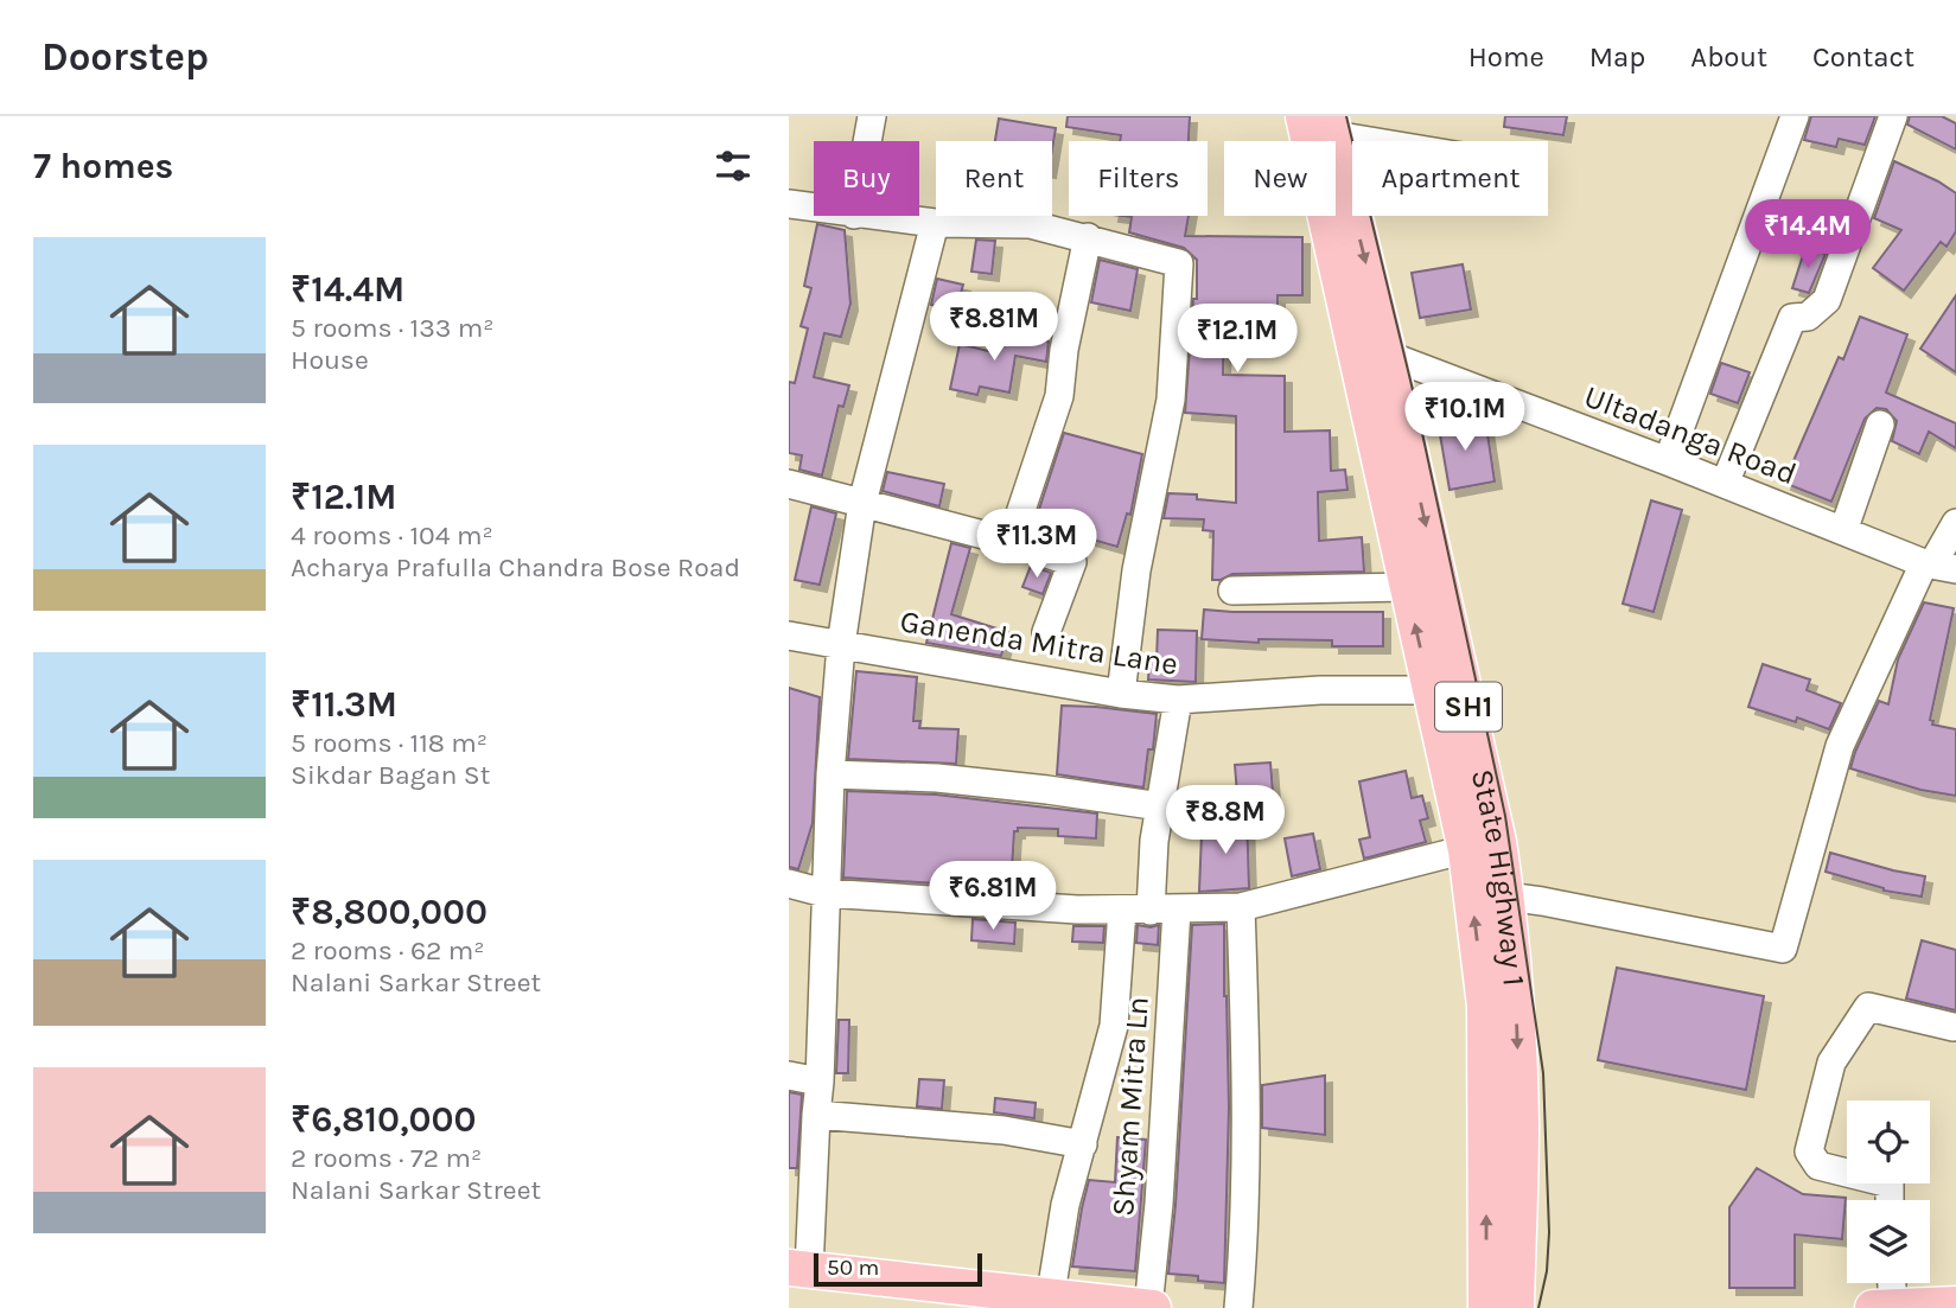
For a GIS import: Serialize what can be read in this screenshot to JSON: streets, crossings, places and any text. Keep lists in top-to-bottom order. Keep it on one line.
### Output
{"streets":{"main road":["SH1","State Highway 1"],"street":["Ultadanga Road","Ganenda Mitra Lane","Shyam Mitra Ln"]},"crossings":[["Ultadanga Road","SH1"],["Ultadanga Road","State Highway 1"],["Ganenda Mitra Lane","SH1"],["Ganenda Mitra Lane","Shyam Mitra Ln"],["SH1","State Highway 1"]],"scale_bar":"50 m","page":{"header":"Doorstep","nav":["Home","Map","About","Contact"],"heading":"7 homes","chip":["Buy","Rent","Filters","New","Apartment"],"price":["₹14.4M","₹8.81M","₹12.1M","₹10.1M","₹11.3M","₹8.8M","₹6.81M"],"list":[{"name":"₹14.4M","note":"5 rooms · 133 m² · House"},{"name":"₹12.1M","note":"4 rooms · 104 m² · Acharya Prafulla Chandra Bose Road"},{"name":"₹11.3M","note":"5 rooms · 118 m² · Sikdar Bagan St"},{"name":"₹8,800,000","note":"2 rooms · 62 m² · Nalani Sarkar Street"},{"name":"₹6,810,000","note":"2 rooms · 72 m² · Nalani Sarkar Street"}],"scale":"50 m"}}
